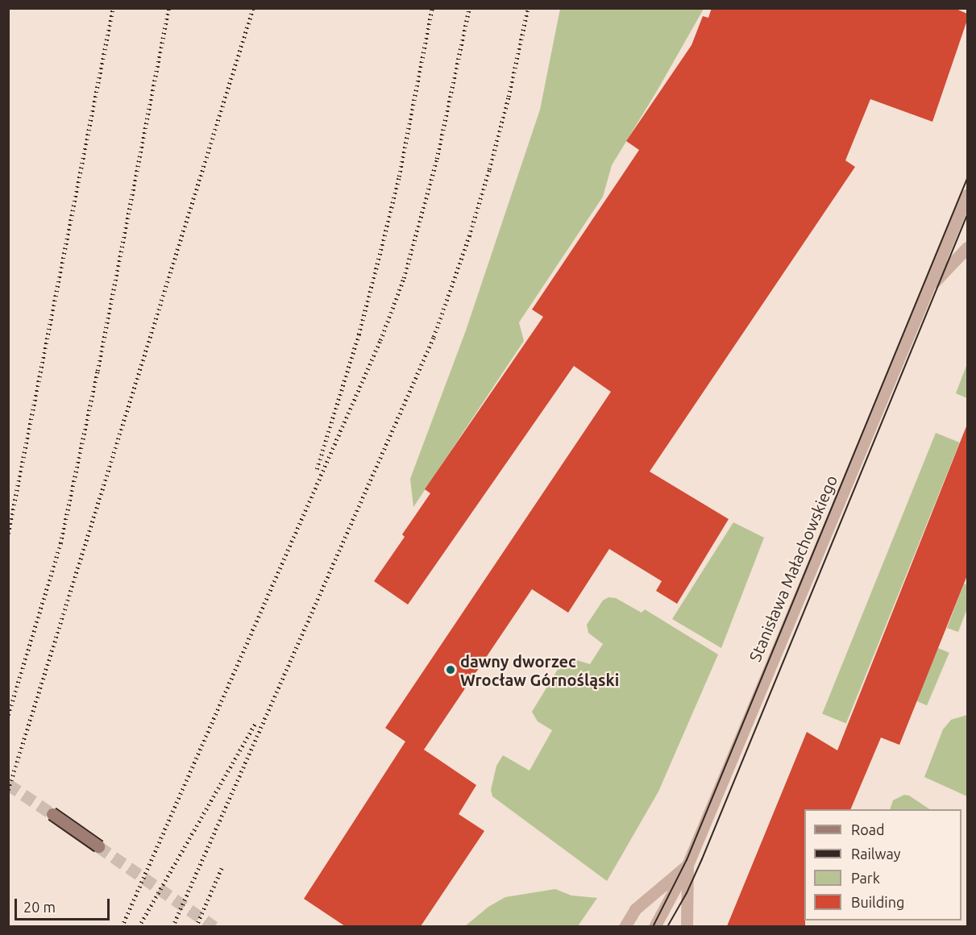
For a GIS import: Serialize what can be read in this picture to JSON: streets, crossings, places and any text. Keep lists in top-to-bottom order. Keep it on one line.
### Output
{"streets":{"street":["Stanisława Małachowskiego"]},"places":["dawny dworzec Wrocław Górnośląski"],"legend":["Road","Railway","Park","Building"],"scale_bar":"20 m"}
